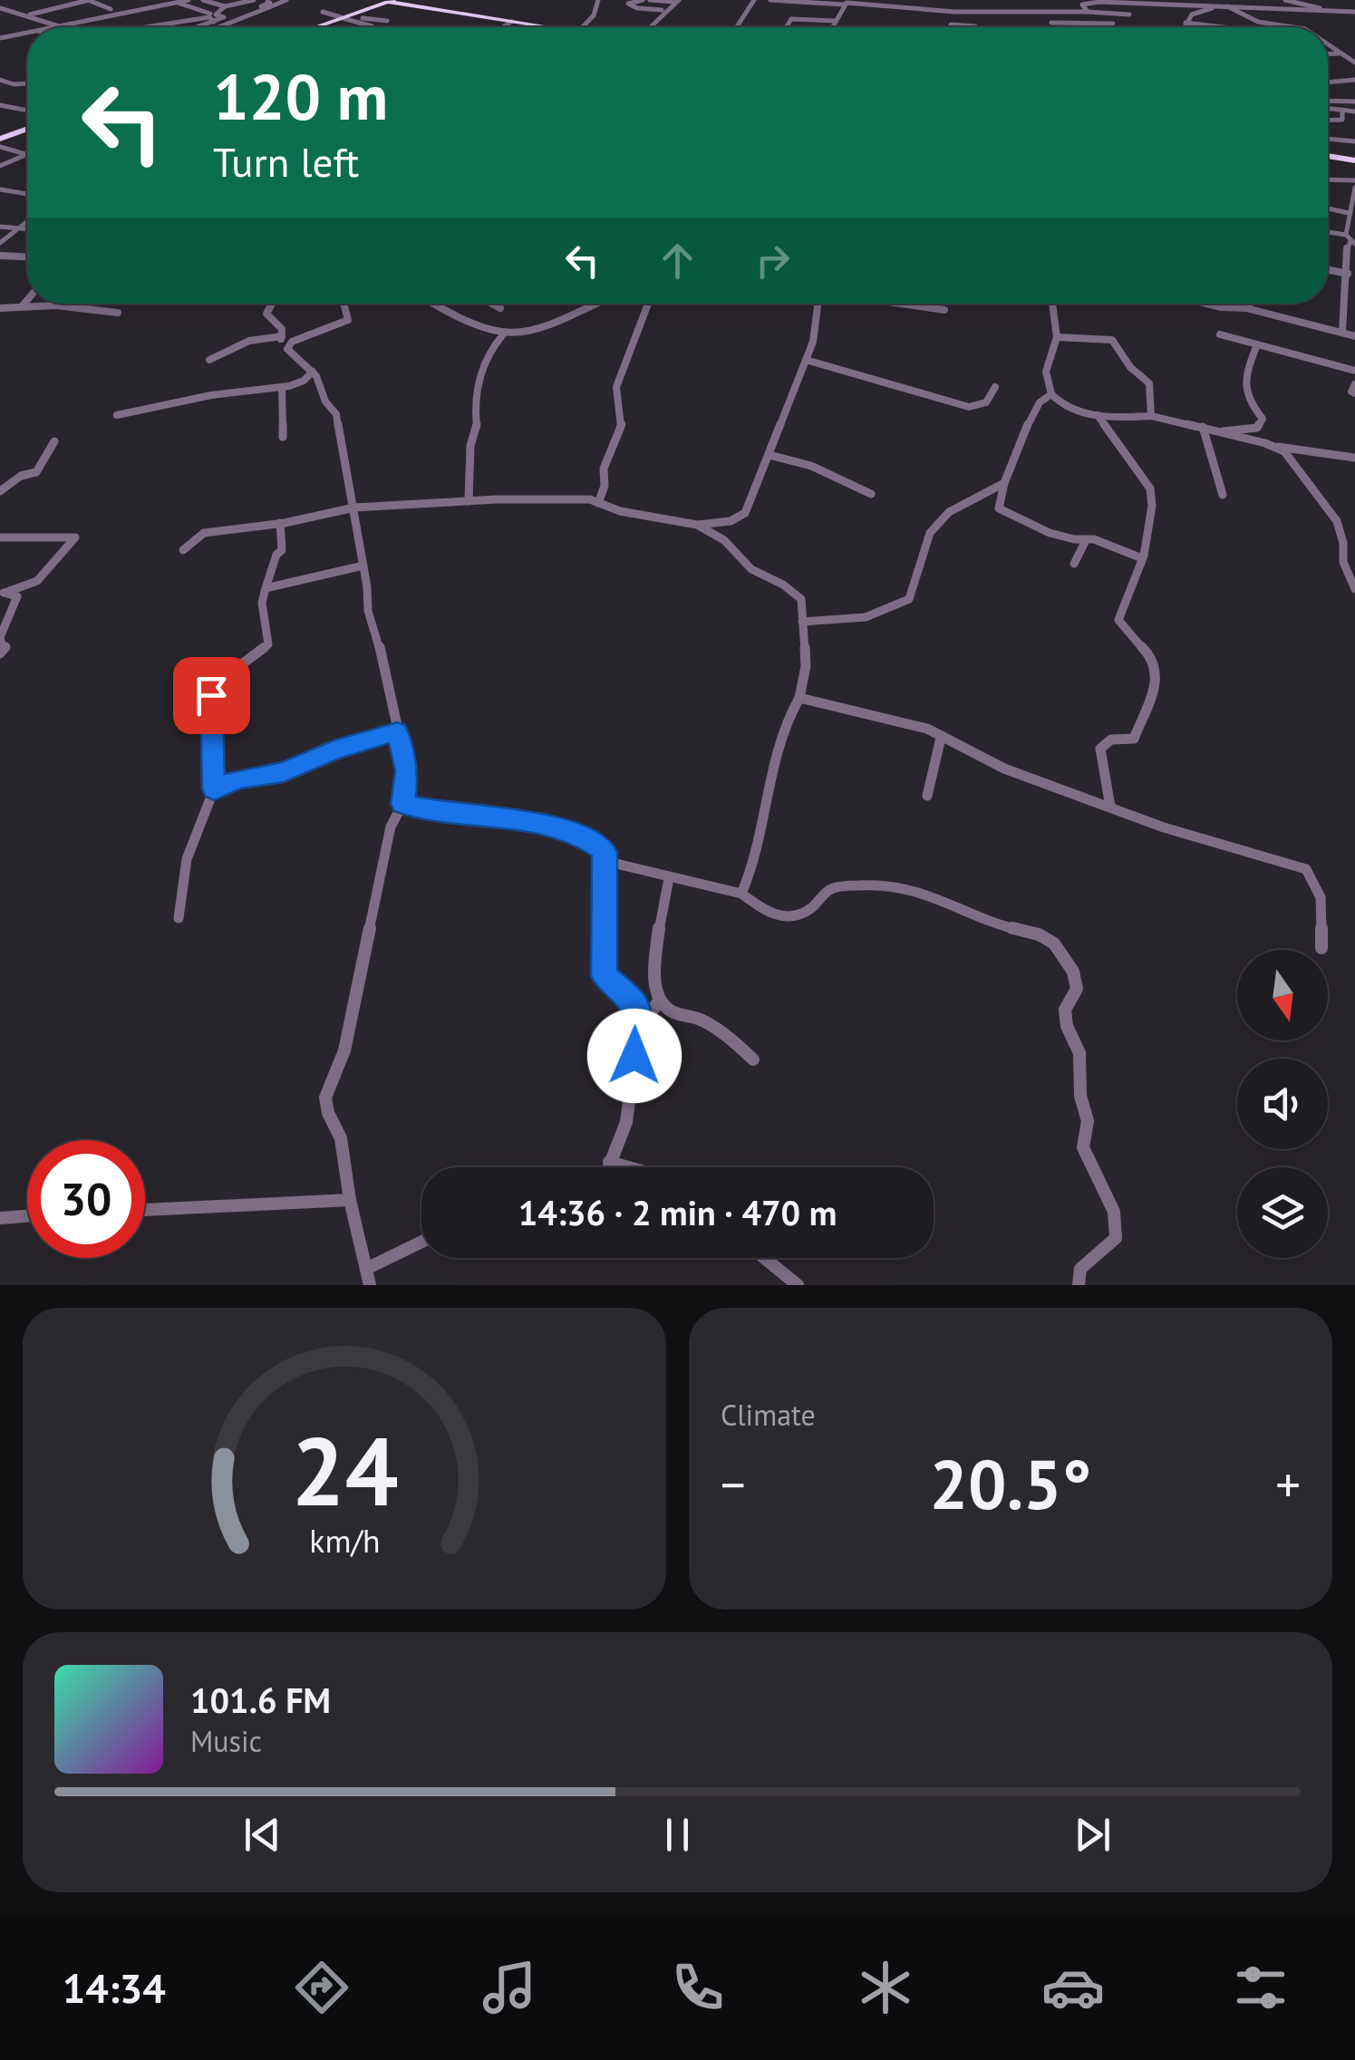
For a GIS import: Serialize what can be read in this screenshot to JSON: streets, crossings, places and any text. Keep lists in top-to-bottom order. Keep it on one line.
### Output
{"north":"bottom","page":{"turn":["120 m","Turn left"],"limit":"30","trip":"14:36 · 2 min · 470 m","tile":"Climate","heat":["−","20.5°","+"],"song":["101.6 FM","Music"],"tabs":"14:34","gauge":["24","km/h"]}}
